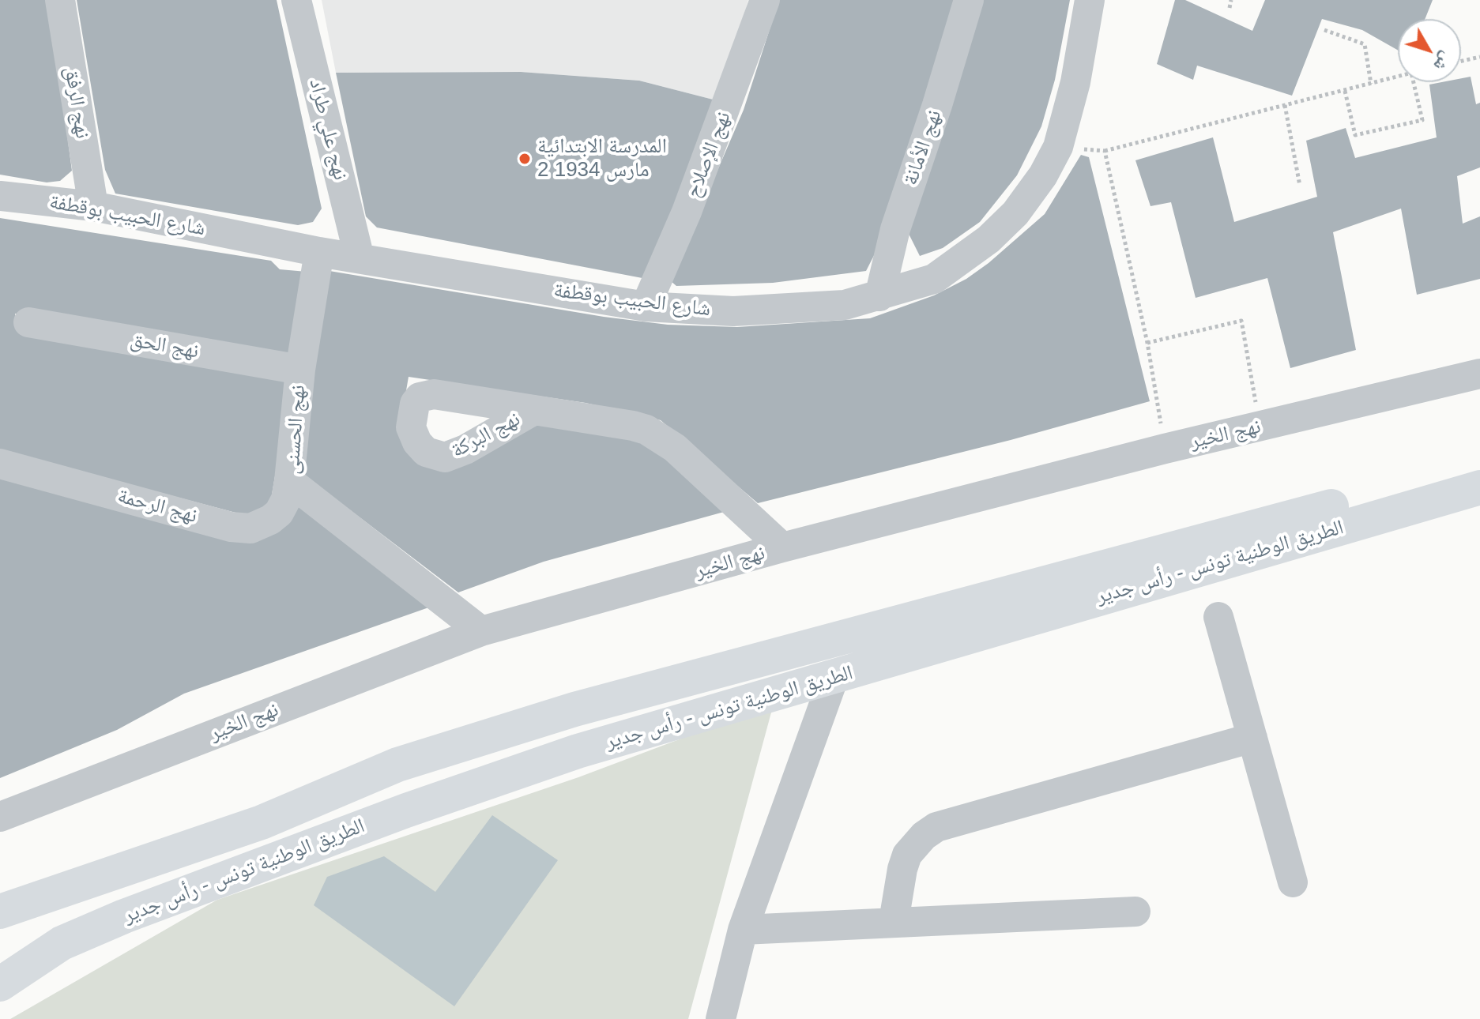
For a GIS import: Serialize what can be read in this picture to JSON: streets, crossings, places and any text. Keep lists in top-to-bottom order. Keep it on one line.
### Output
{"streets":{"main road":["الطريق الوطنية تونس - رأس جدير"],"street":["نهج الرفق","نهج علي طراد","نهج الأمانة","نهج الإصلاح","شارع الحبيب بوقطفة","نهج الحق","نهج الحسنى","نهج الخير","نهج البركة","نهج الرحمة"]},"crossings":[["نهج الرفق","شارع الحبيب بوقطفة"],["نهج علي طراد","شارع الحبيب بوقطفة"],["نهج الأمانة","شارع الحبيب بوقطفة"],["نهج الإصلاح","شارع الحبيب بوقطفة"],["شارع الحبيب بوقطفة","نهج الحسنى"],["نهج الحق","نهج الحسنى"],["نهج الحسنى","نهج الخير"],["نهج الحسنى","نهج الرحمة"],["نهج الخير","نهج البركة"]],"places":["المدرسة الابتدائية 2 مارس 1934"],"north":"bottom right"}
